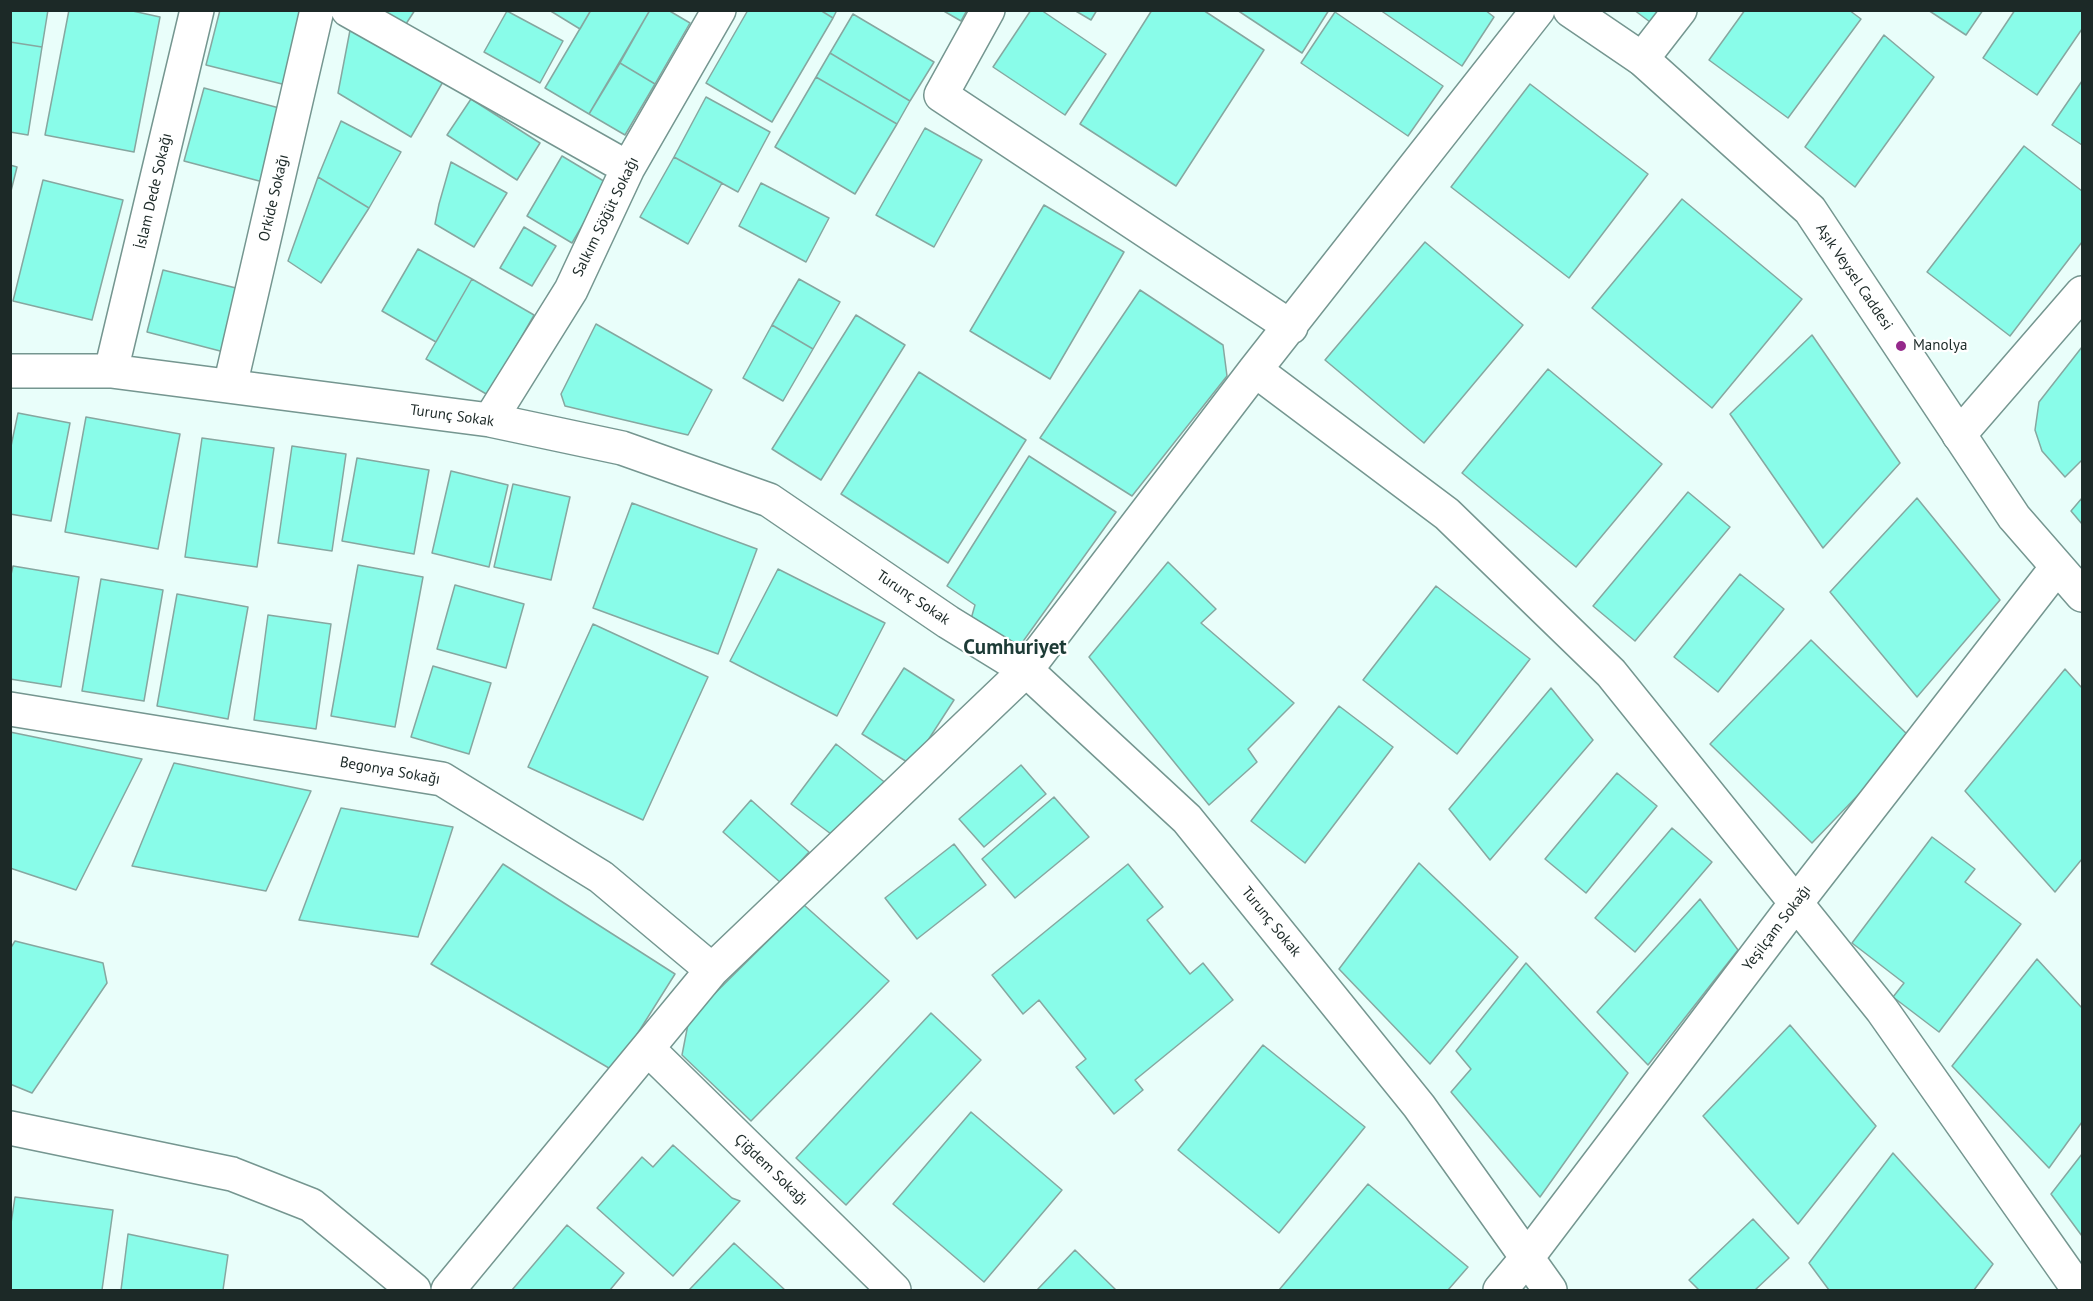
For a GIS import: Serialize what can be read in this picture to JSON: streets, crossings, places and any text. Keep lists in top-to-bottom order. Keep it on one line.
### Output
{"streets":{"street":["İslam Dede Sokağı","Orkide Sokağı","Salkım Söğüt Sokağı","Aşık Veysel Caddesi","Turunç Sokak","Begonya Sokağı","Yeşilçam Sokağı","Çiğdem Sokağı"]},"crossings":[["İslam Dede Sokağı","Turunç Sokak"],["Orkide Sokağı","Turunç Sokak"],["Salkım Söğüt Sokağı","Turunç Sokak"],["Aşık Veysel Caddesi","Yeşilçam Sokağı"],["Turunç Sokak","Yeşilçam Sokağı"]],"districts":["Cumhuriyet"],"places":["Manolya"]}
